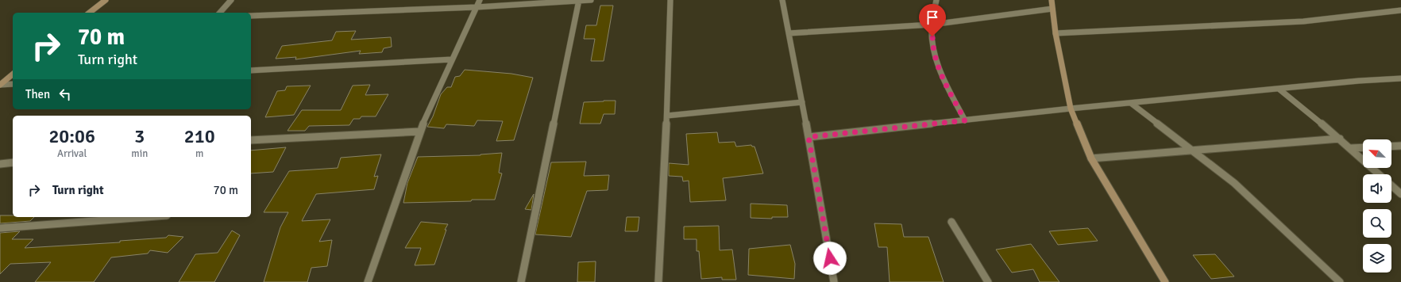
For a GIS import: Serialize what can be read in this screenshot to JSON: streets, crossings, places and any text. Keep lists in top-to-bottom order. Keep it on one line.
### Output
{"north":"top left","page":{"turn":["70 m","Turn right"],"then":"Then","eta":["20:06","Arrival","3","min","210","m"],"list":[{"name":"Turn right","value":"70 m"}]}}
